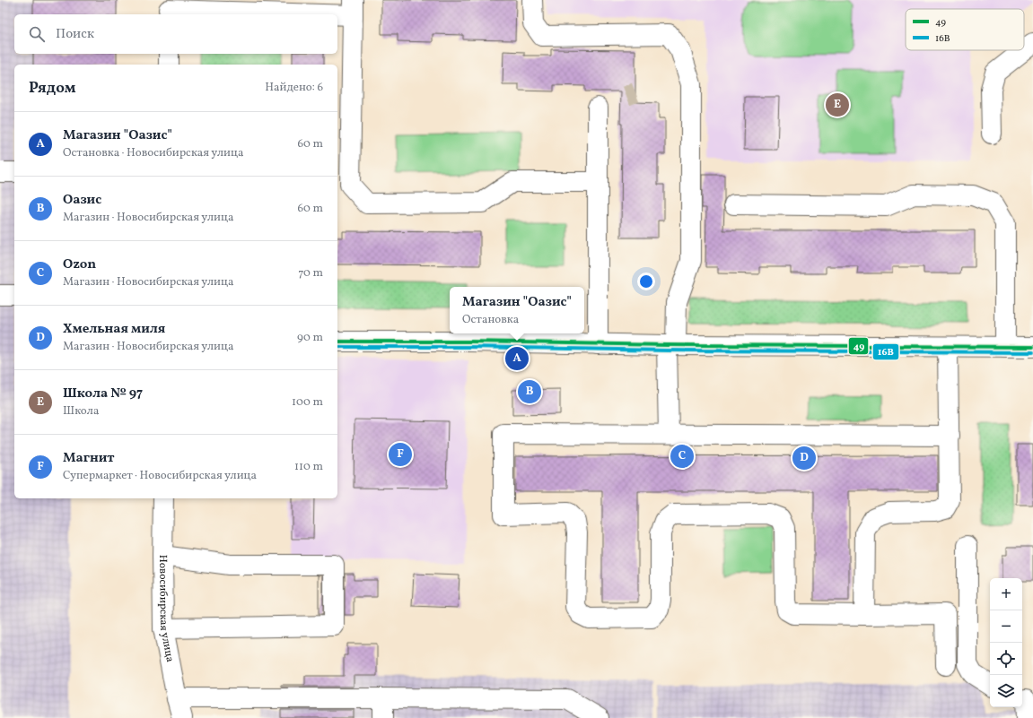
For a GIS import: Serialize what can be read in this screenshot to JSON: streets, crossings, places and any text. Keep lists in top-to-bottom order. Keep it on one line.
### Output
{"streets":{"street":["Новосибирская улица"]},"lines":["transit line 49","transit line 16В"],"legend":["49","16В"],"page":{"search":"Поиск","heading":["Рядом","Найдено: 6"],"pins":["E","A","B","F","C","D"],"list":[{"mark":"A","name":"Магазин \"Оазис\"","note":"Остановка · Новосибирская улица","value":"60 m"},{"mark":"B","name":"Оазис","note":"Магазин · Новосибирская улица","value":"60 m"},{"mark":"C","name":"Ozon","note":"Магазин · Новосибирская улица","value":"70 m"},{"mark":"D","name":"Хмельная миля","note":"Магазин · Новосибирская улица","value":"90 m"},{"mark":"E","name":"Школа № 97","note":"Школа","value":"100 m"},{"mark":"F","name":"Магнит","note":"Супермаркет · Новосибирская улица","value":"110 m"}],"popup":["Магазин \"Оазис\"","Остановка"],"map_buttons":["+","−"]}}
